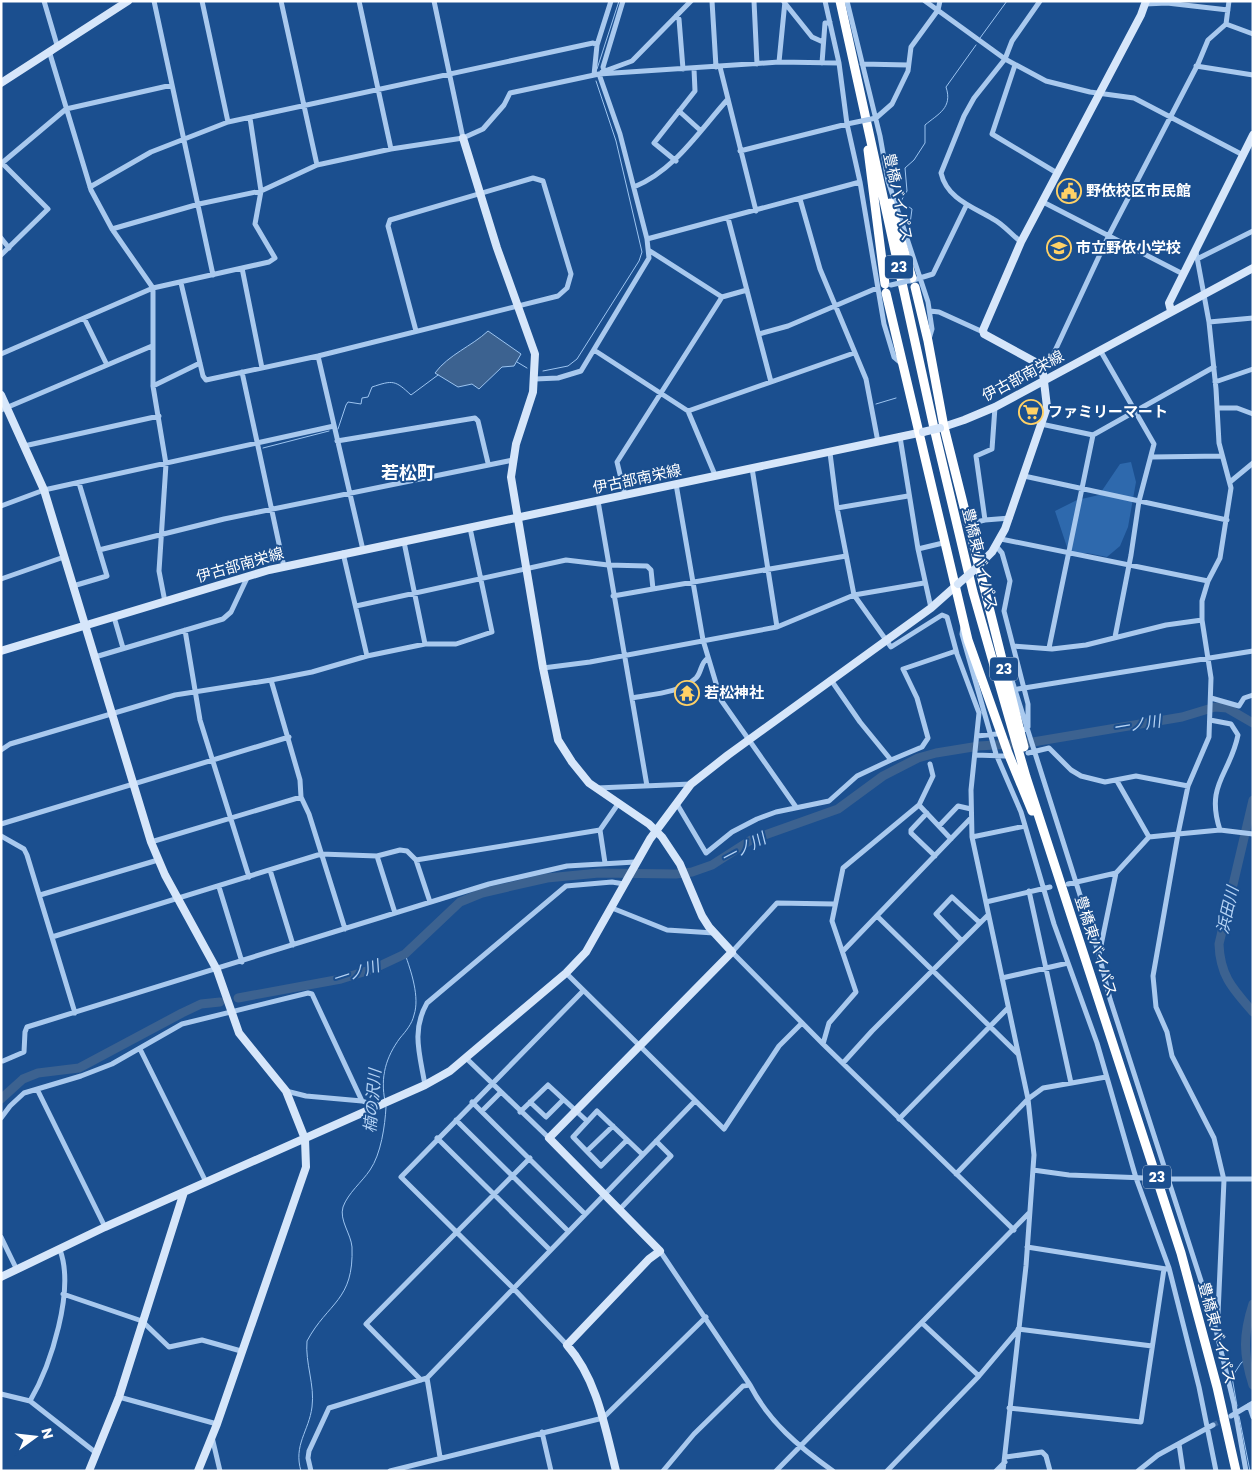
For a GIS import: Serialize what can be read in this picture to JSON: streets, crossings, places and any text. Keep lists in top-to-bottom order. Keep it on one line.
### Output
{"streets":{"highway":["豊橋バイパス","23","豊橋東バイパス"],"street":["伊古部南栄線"]},"crossings":[["豊橋バイパス","23"],["豊橋バイパス","伊古部南栄線"],["豊橋バイパス","豊橋東バイパス"],["23","伊古部南栄線"],["23","豊橋東バイパス"],["伊古部南栄線","豊橋東バイパス"]],"districts":["若松町"],"water":["一ノ川","浜田川","楠の沢川"],"places":{"public building":["野依校区市民館"],"school or university":["市立野依小学校"],"supermarket":["ファミリーマート"],"temple":["若松神社"]},"north":"right"}
